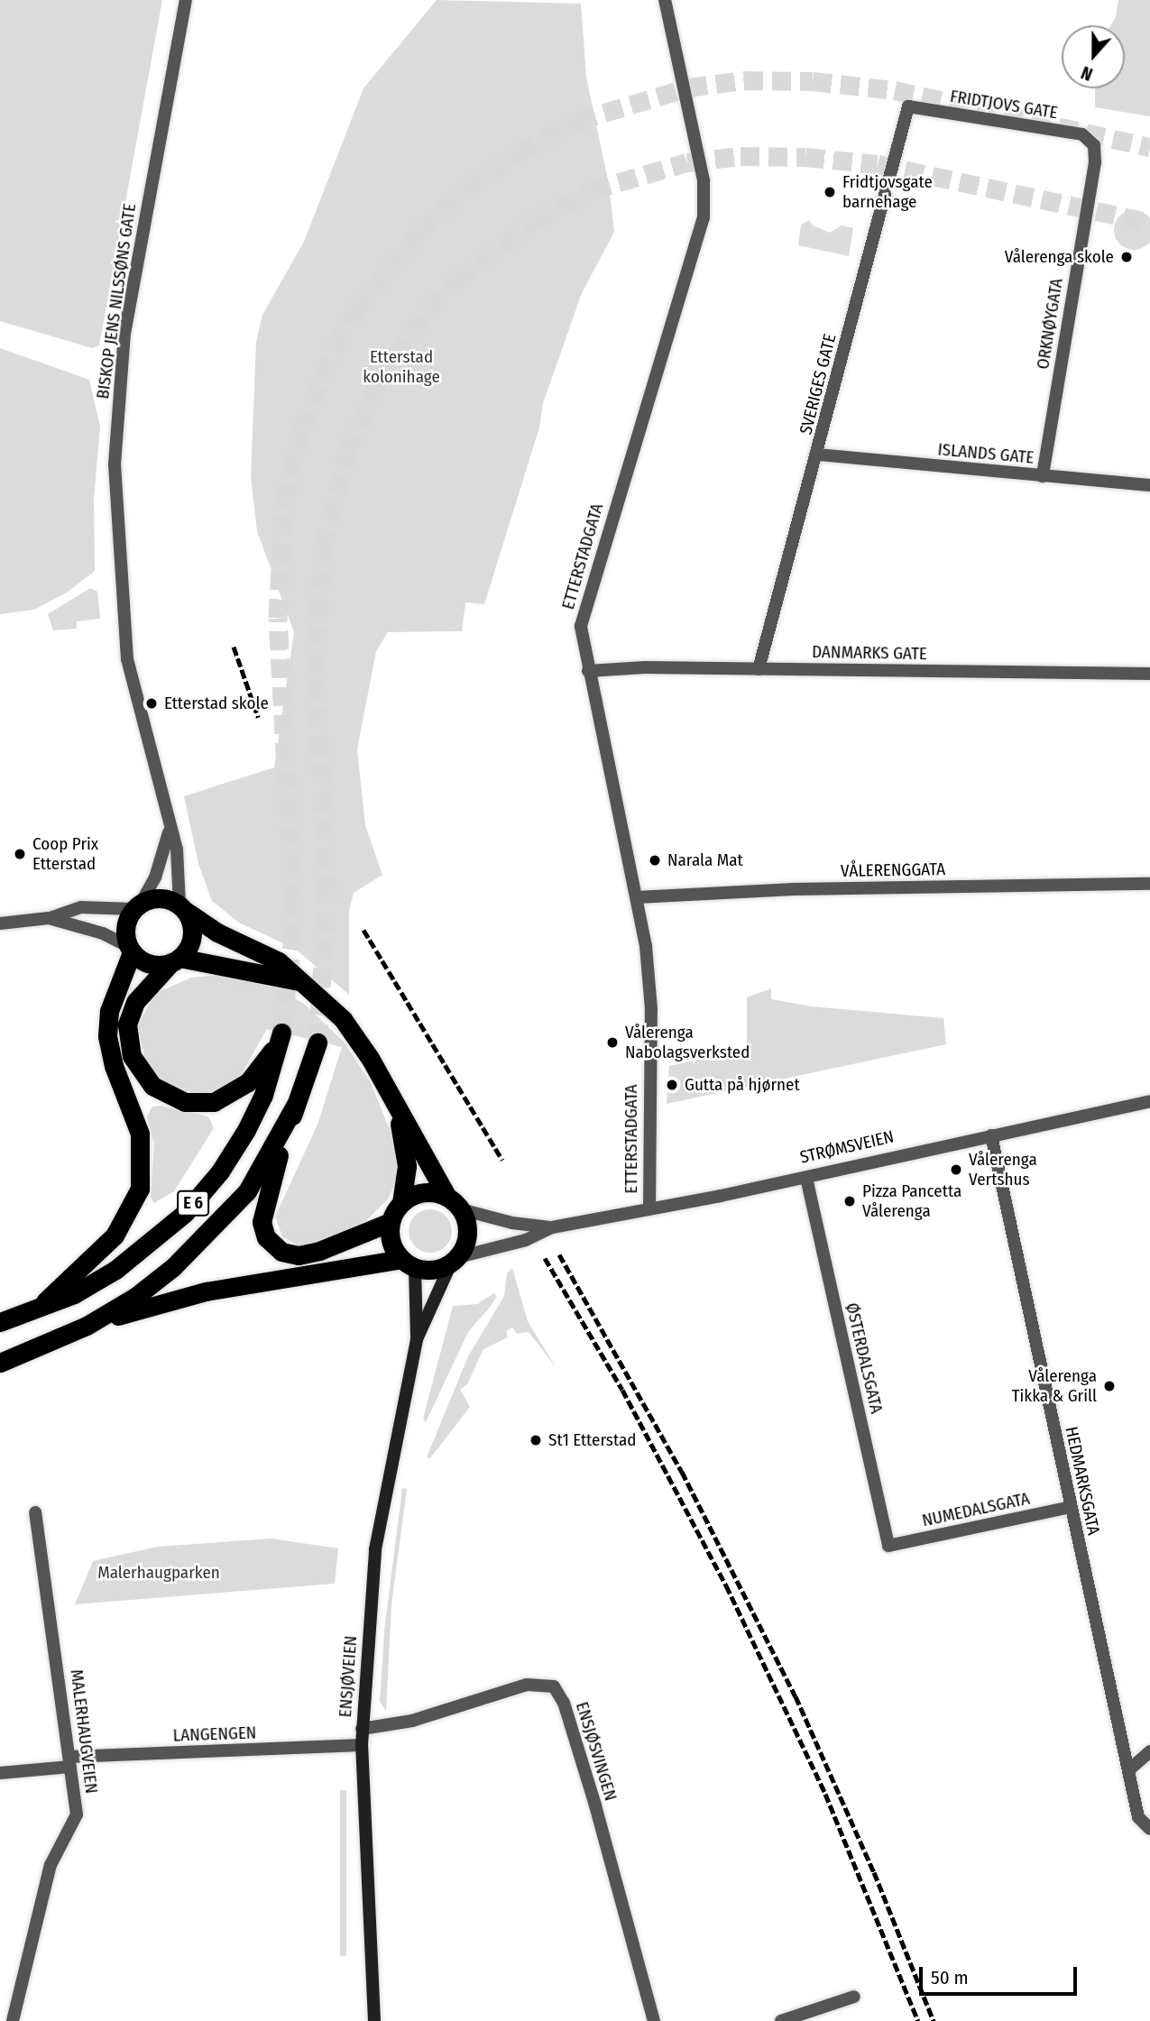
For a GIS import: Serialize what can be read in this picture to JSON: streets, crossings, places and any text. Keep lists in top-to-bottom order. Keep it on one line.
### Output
{"streets":{"highway":["STRØMSVEIEN","E 6"],"main road":["ENSJØVEIEN"],"street":["FRIDTJOVS GATE","BISKOP JENS NILSSØNS GATE","ORKNØYGATA","SVERIGES GATE","ISLANDS GATE","ETTERSTADGATA","DANMARKS GATE","VÅLERENGGATA","ØSTERDALSGATA","HEDMARKSGATA","NUMEDALSGATA","MALERHAUGVEIEN","LANGENGEN","ENSJØSVINGEN"]},"crossings":[["FRIDTJOVS GATE","ORKNØYGATA"],["FRIDTJOVS GATE","SVERIGES GATE"],["BISKOP JENS NILSSØNS GATE","STRØMSVEIEN"],["BISKOP JENS NILSSØNS GATE","E 6"],["ORKNØYGATA","ISLANDS GATE"],["SVERIGES GATE","ISLANDS GATE"],["SVERIGES GATE","DANMARKS GATE"],["ETTERSTADGATA","DANMARKS GATE"],["ETTERSTADGATA","VÅLERENGGATA"],["ETTERSTADGATA","STRØMSVEIEN"],["STRØMSVEIEN","E 6"],["STRØMSVEIEN","ØSTERDALSGATA"],["STRØMSVEIEN","HEDMARKSGATA"],["STRØMSVEIEN","ENSJØVEIEN"],["E 6","ENSJØVEIEN"],["ØSTERDALSGATA","NUMEDALSGATA"],["HEDMARKSGATA","NUMEDALSGATA"],["ENSJØVEIEN","LANGENGEN"],["ENSJØVEIEN","ENSJØSVINGEN"],["MALERHAUGVEIEN","LANGENGEN"]],"parks":["Etterstad kolonihage","Malerhaugparken"],"places":["Fridtjovsgate barnehage","Vålerenga skole","Etterstad skole","Coop Prix Etterstad","Narala Mat","Vålerenga Nabolagsverksted","Gutta på hjørnet","Vålerenga Vertshus","Pizza Pancetta Vålerenga","Vålerenga Tikka & Grill","St1 Etterstad"],"scale_bar":"50 m","north":"bottom"}
